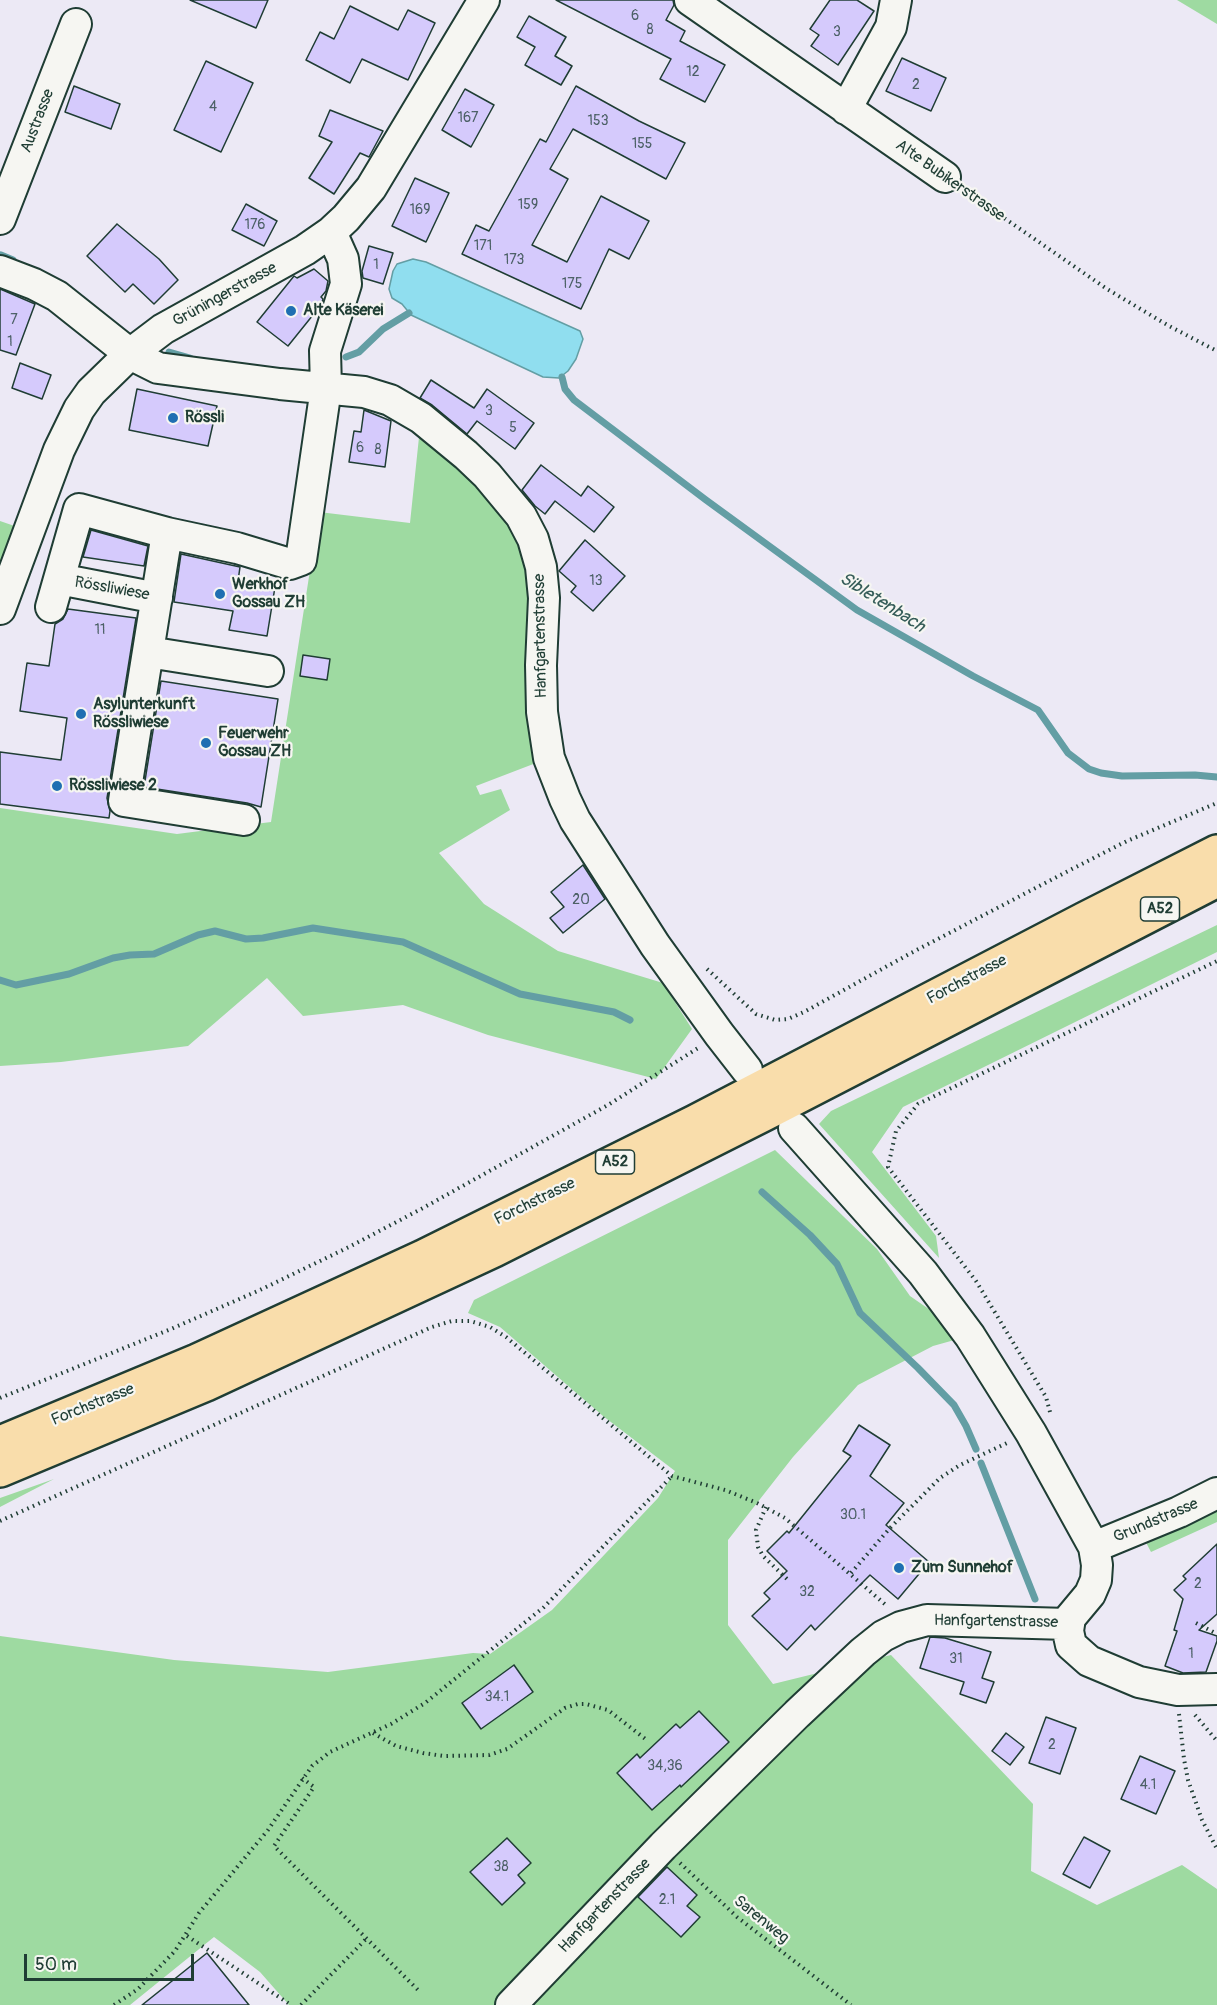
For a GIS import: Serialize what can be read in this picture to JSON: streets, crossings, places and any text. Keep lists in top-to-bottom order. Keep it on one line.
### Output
{"streets":{"highway":["A52","Forchstrasse"],"street":["Austrasse","Alte Bubikerstrasse","Grüningerstrasse","Rössliwiese","Hanfgartenstrasse","Grundstrasse"],"path":["Sarenweg"]},"crossings":[["Grüningerstrasse","Hanfgartenstrasse"],["Rössliwiese","Hanfgartenstrasse"],["Hanfgartenstrasse","Grundstrasse"],["Hanfgartenstrasse","Sarenweg"]],"water":["Sibletenbach"],"places":["Alte Käserei","Rössli","Werkhof Gossau ZH","Asylunterkunft Rössliwiese","Feuerwehr Gossau ZH","Rössliwiese 2","Zum Sunnehof"],"house_numbers":["6","8","3","12","2","4","167","153","155","159","169","176","171","173","1","175","7","1","3","5","6","8","13","11","20","30.1","2","32","1","31","34.1","2","34,36","4.1","38","2.1"],"scale_bar":"50 m"}
